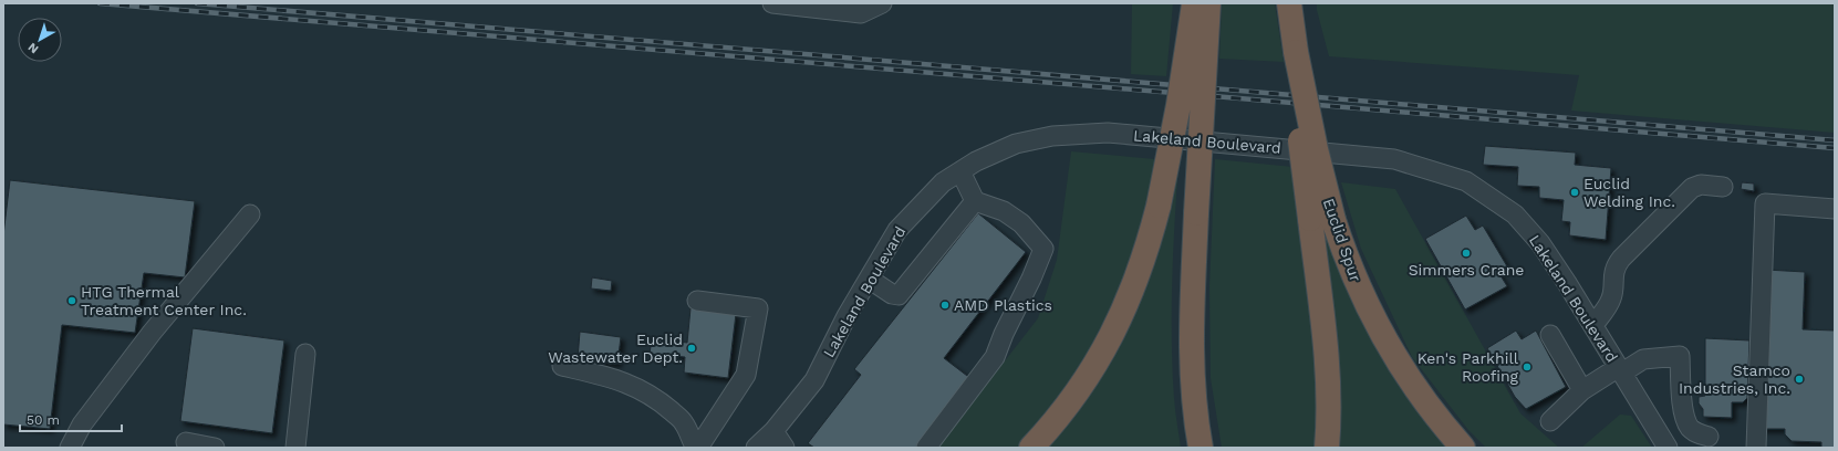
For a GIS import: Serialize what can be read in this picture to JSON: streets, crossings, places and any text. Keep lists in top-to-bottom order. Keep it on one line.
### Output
{"streets":{"highway":["Euclid Spur"],"street":["Lakeland Boulevard"]},"places":["Euclid Welding Inc.","Simmers Crane","HTG Thermal Treatment Center Inc.","AMD Plastics","Euclid Wastewater Dept.","Ken's Parkhill Roofing","Stamco Industries, Inc."],"scale_bar":"50 m","north":"bottom left"}
